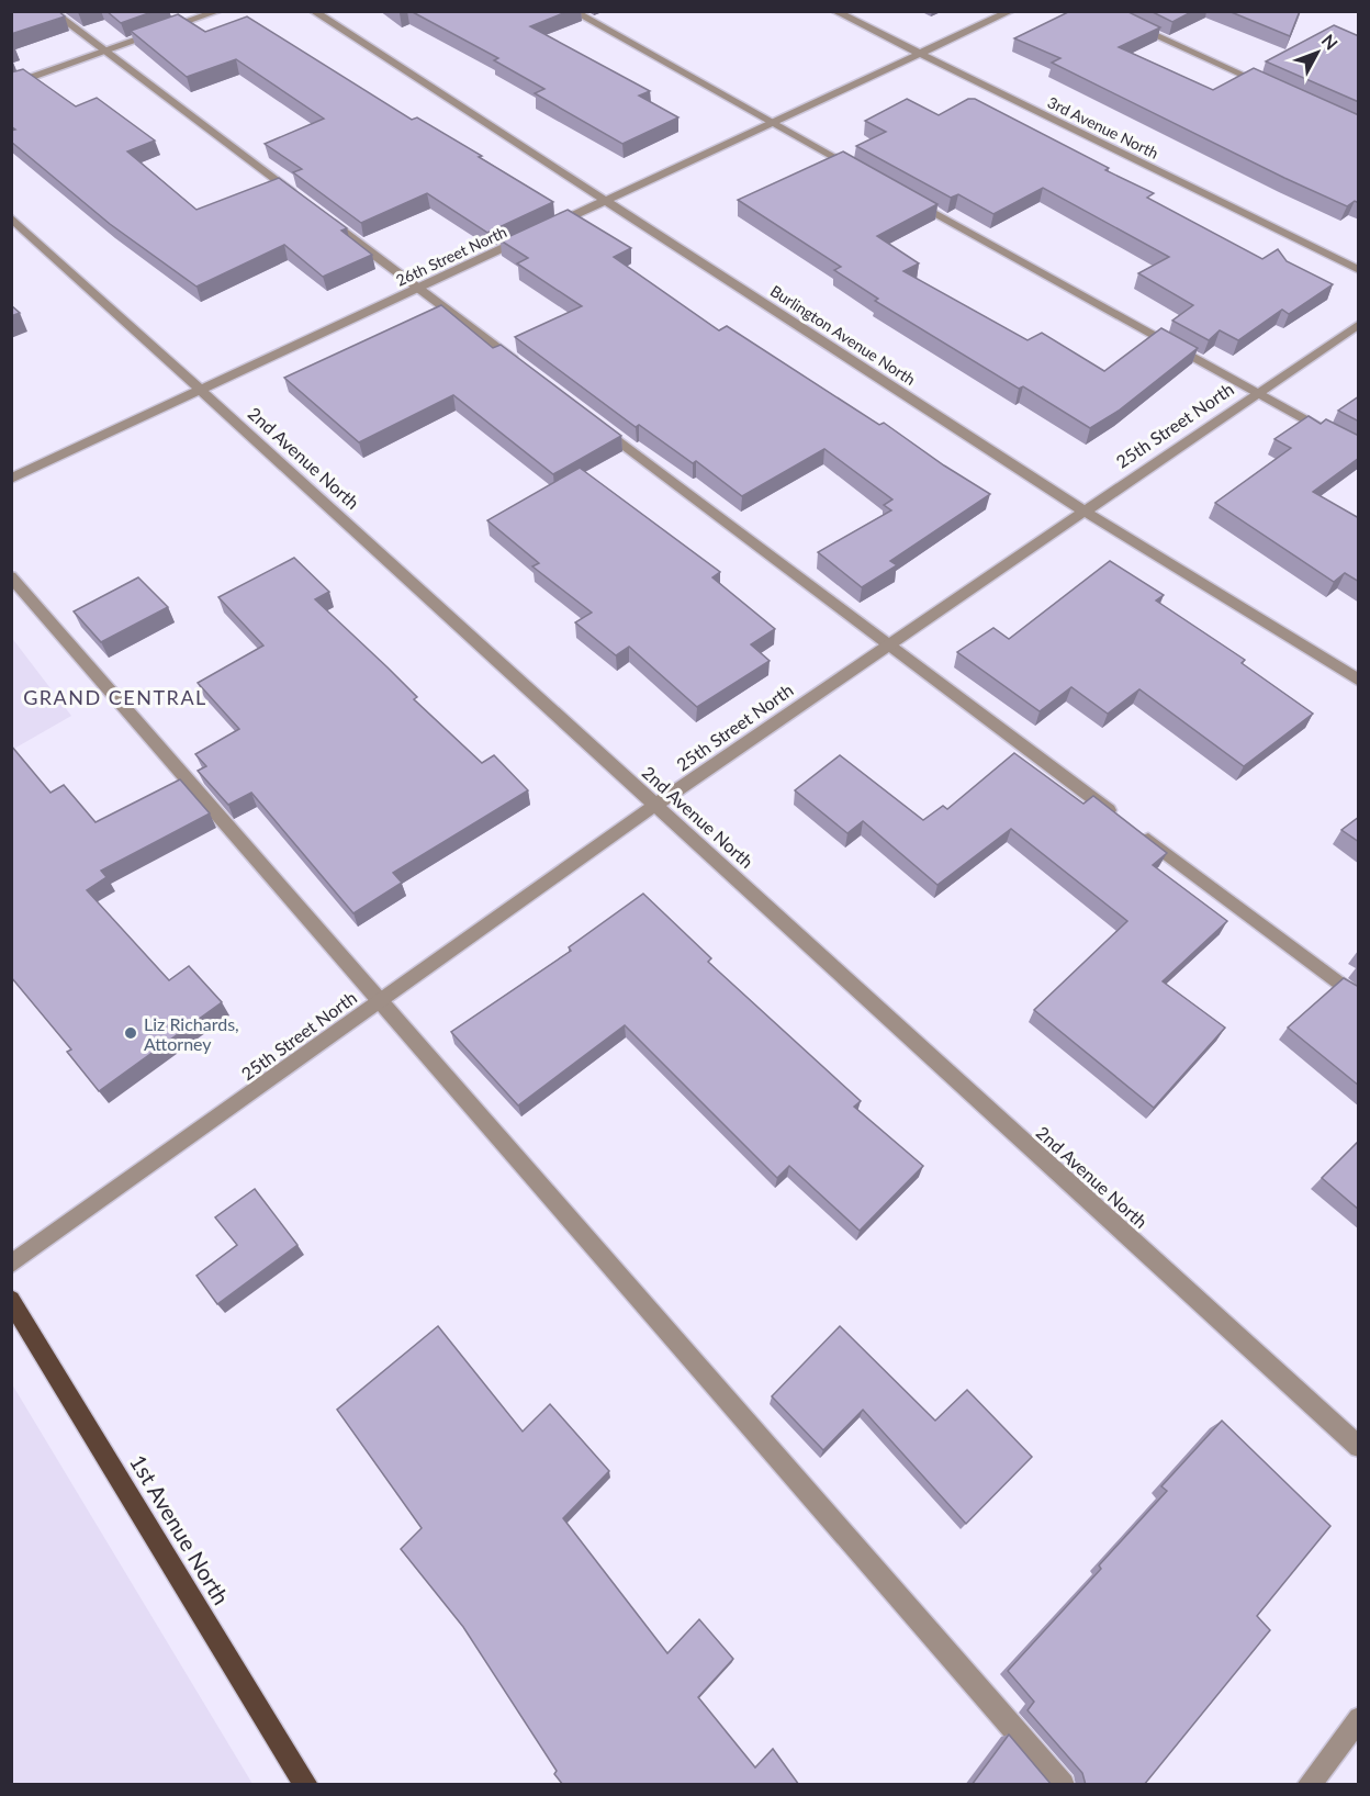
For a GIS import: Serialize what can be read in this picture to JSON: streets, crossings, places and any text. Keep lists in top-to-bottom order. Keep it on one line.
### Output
{"streets":{"main road":["1st Avenue North"],"street":["3rd Avenue North","26th Street North","Burlington Avenue North","25th Street North","2nd Avenue North"]},"crossings":[["26th Street North","2nd Avenue North"],["Burlington Avenue North","25th Street North"],["25th Street North","2nd Avenue North"]],"districts":["GRAND CENTRAL"],"places":["Liz Richards, Attorney"],"north":"top right"}
